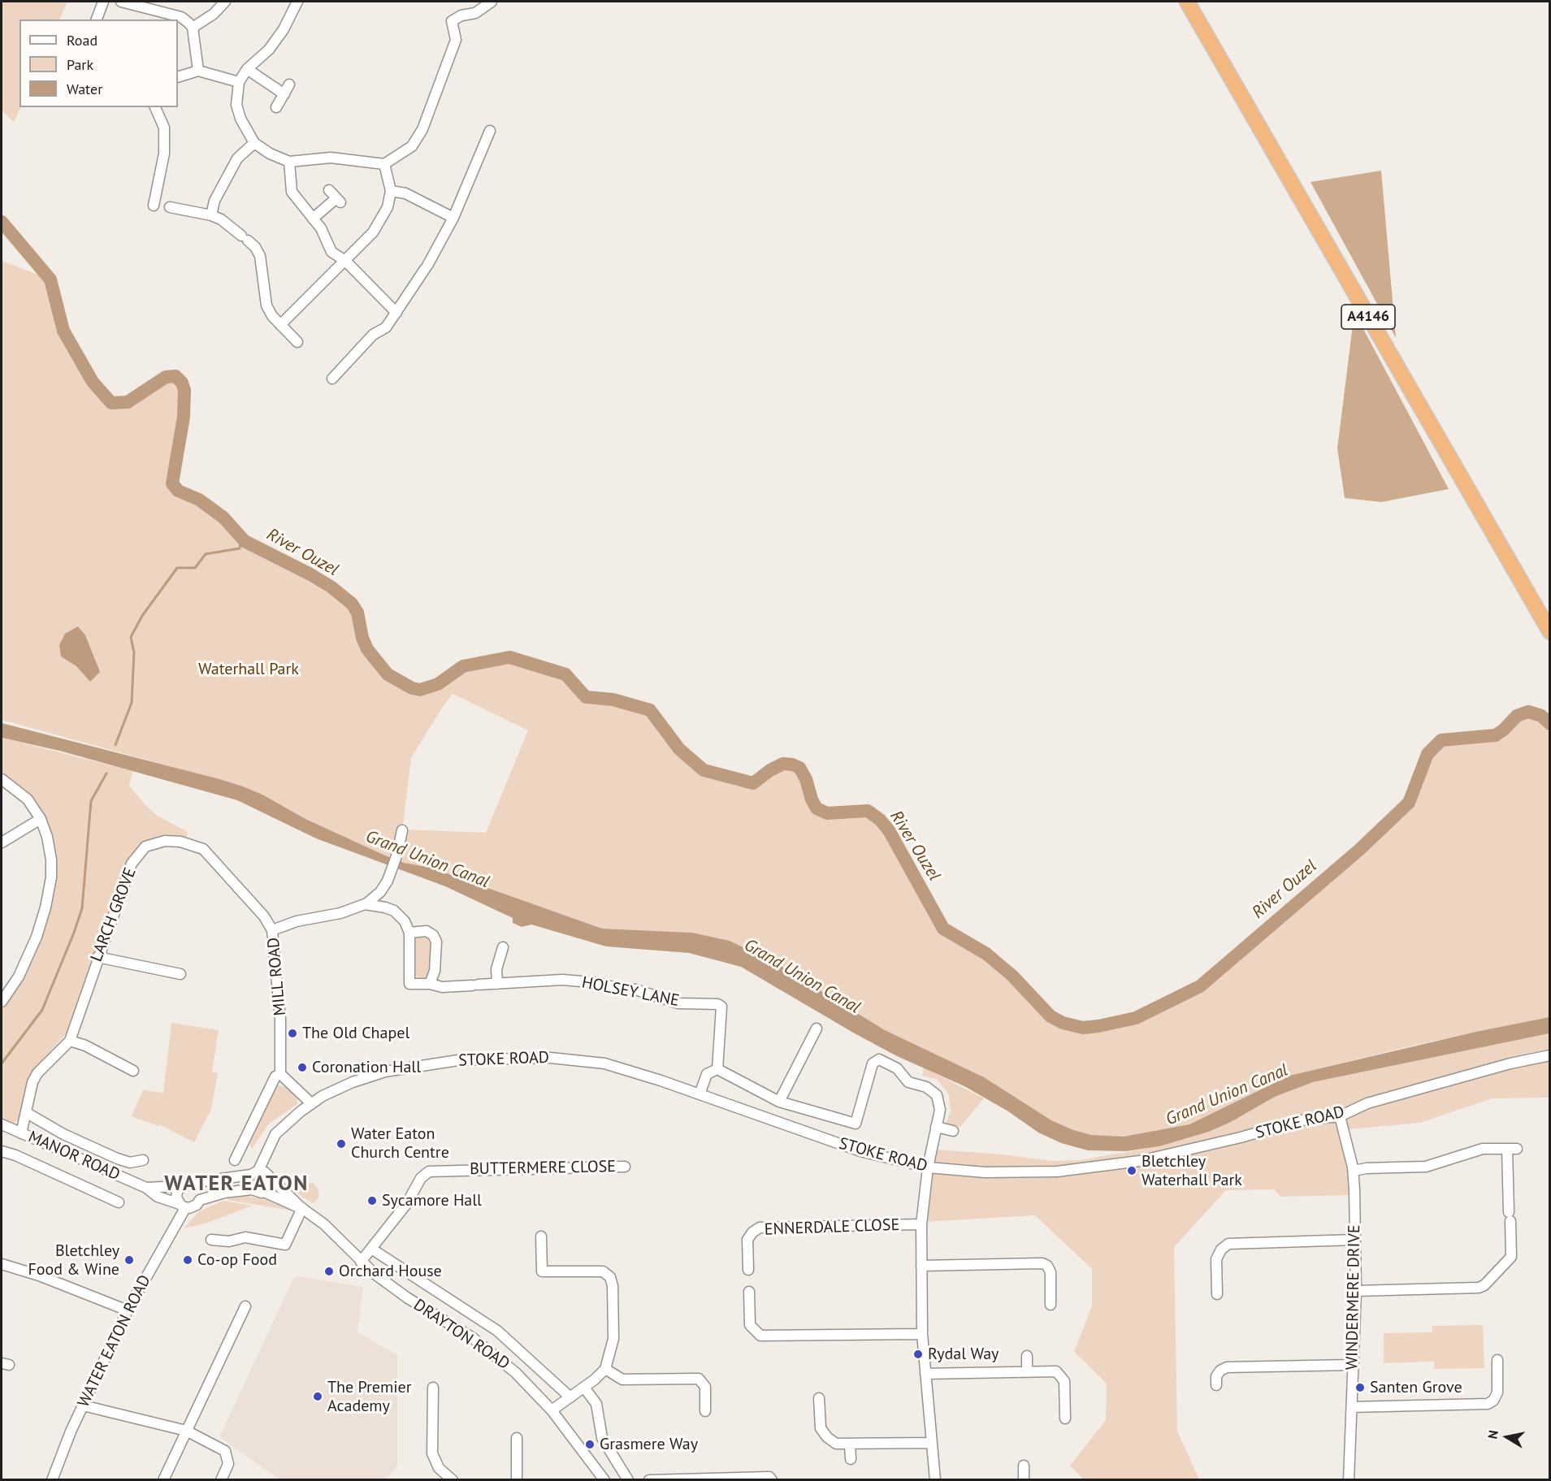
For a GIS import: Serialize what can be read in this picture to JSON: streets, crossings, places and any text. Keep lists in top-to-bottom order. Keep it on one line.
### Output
{"streets":{"highway":["A4146"],"street":["LARCH GROVE","MILL ROAD","HOLSEY LANE","STOKE ROAD","MANOR ROAD","BUTTERMERE CLOSE","ENNERDALE CLOSE","WINDERMERE DRIVE","DRAYTON ROAD","WATER EATON ROAD"]},"crossings":[["LARCH GROVE","MILL ROAD"],["LARCH GROVE","MANOR ROAD"],["STOKE ROAD","WINDERMERE DRIVE"],["STOKE ROAD","DRAYTON ROAD"],["MANOR ROAD","WATER EATON ROAD"],["BUTTERMERE CLOSE","DRAYTON ROAD"]],"districts":["WATER EATON"],"water":["River Ouzel","Grand Union Canal"],"parks":["Waterhall Park"],"places":["The Old Chapel","Coronation Hall","Water Eaton Church Centre","Bletchley Waterhall Park","Sycamore Hall","Bletchley Food & Wine","Co-op Food","Orchard House","Rydal Way","Santen Grove","The Premier Academy","Grasmere Way"],"legend":["Road","Park","Water"],"north":"left"}
